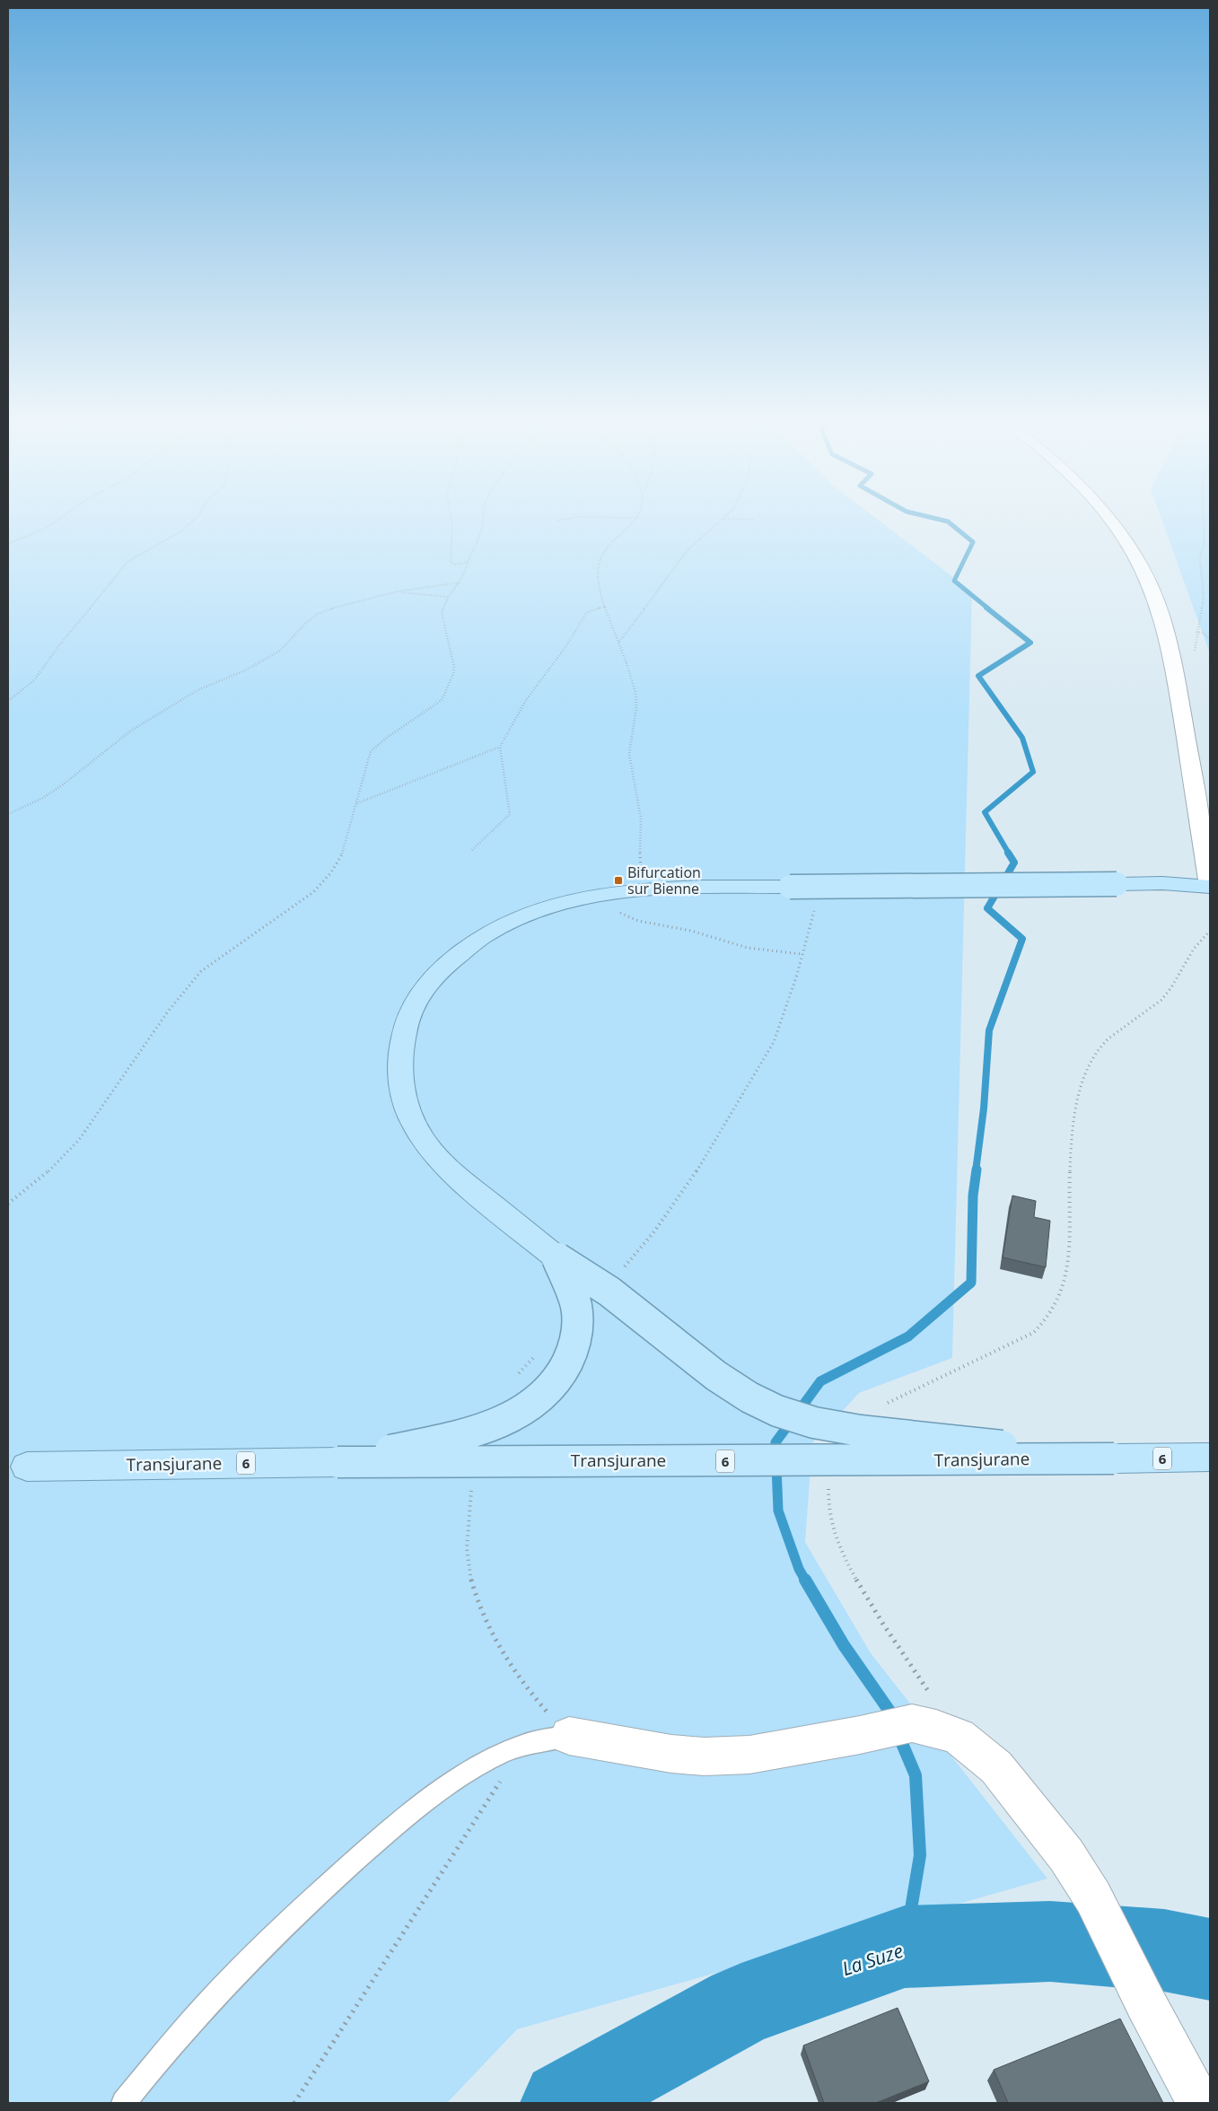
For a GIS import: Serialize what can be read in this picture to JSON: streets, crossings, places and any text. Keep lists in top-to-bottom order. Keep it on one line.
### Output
{"streets":{"main road":["6","Transjurane"]},"water":["La Suze"],"places":{"transit":["Bifurcation sur Bienne"]}}
